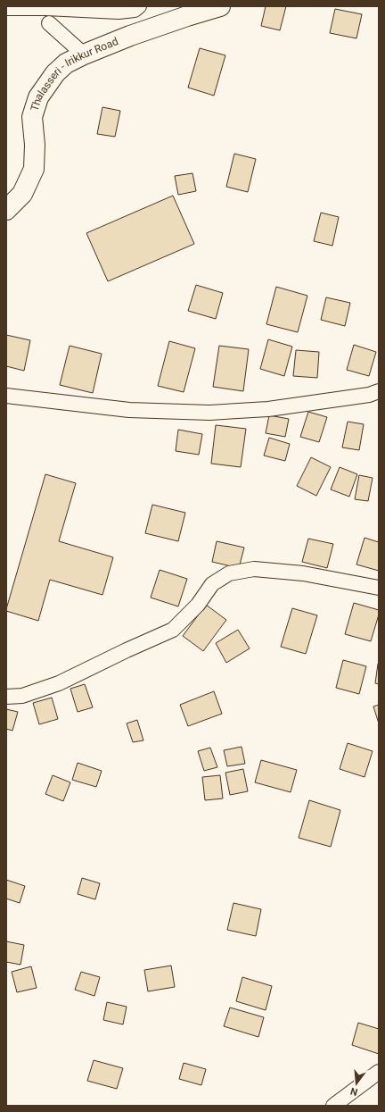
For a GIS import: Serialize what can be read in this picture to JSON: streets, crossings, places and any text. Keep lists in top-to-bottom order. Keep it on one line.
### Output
{"streets":{"main road":["Thalasseri - Irikkur Road"]},"north":"bottom"}
